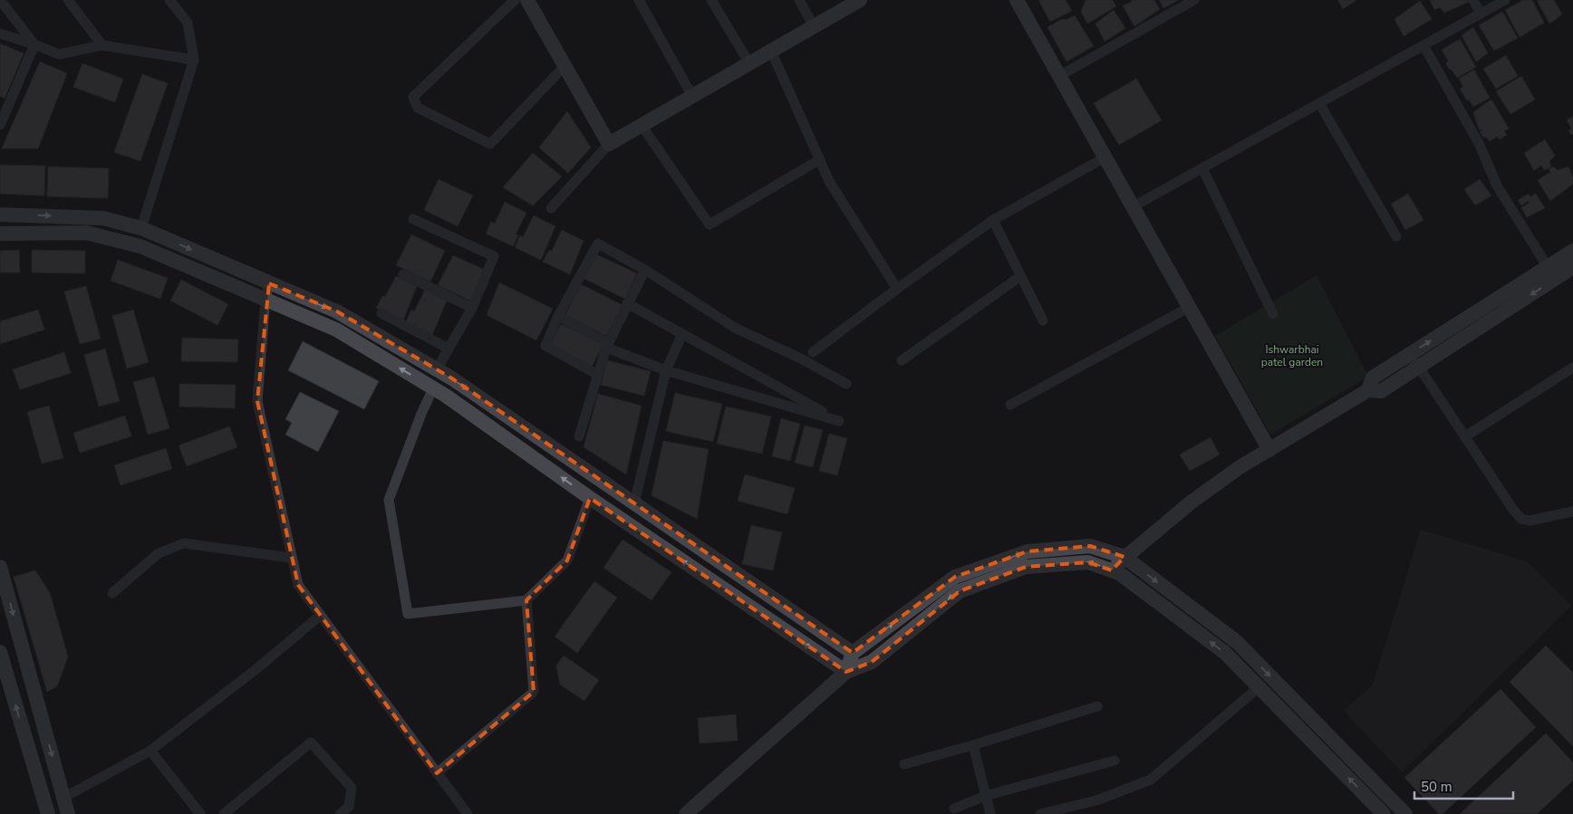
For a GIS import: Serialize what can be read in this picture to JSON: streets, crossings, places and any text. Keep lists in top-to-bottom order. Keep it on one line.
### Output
{"parks":["Ishwarbhai patel garden"],"scale_bar":"50 m"}
